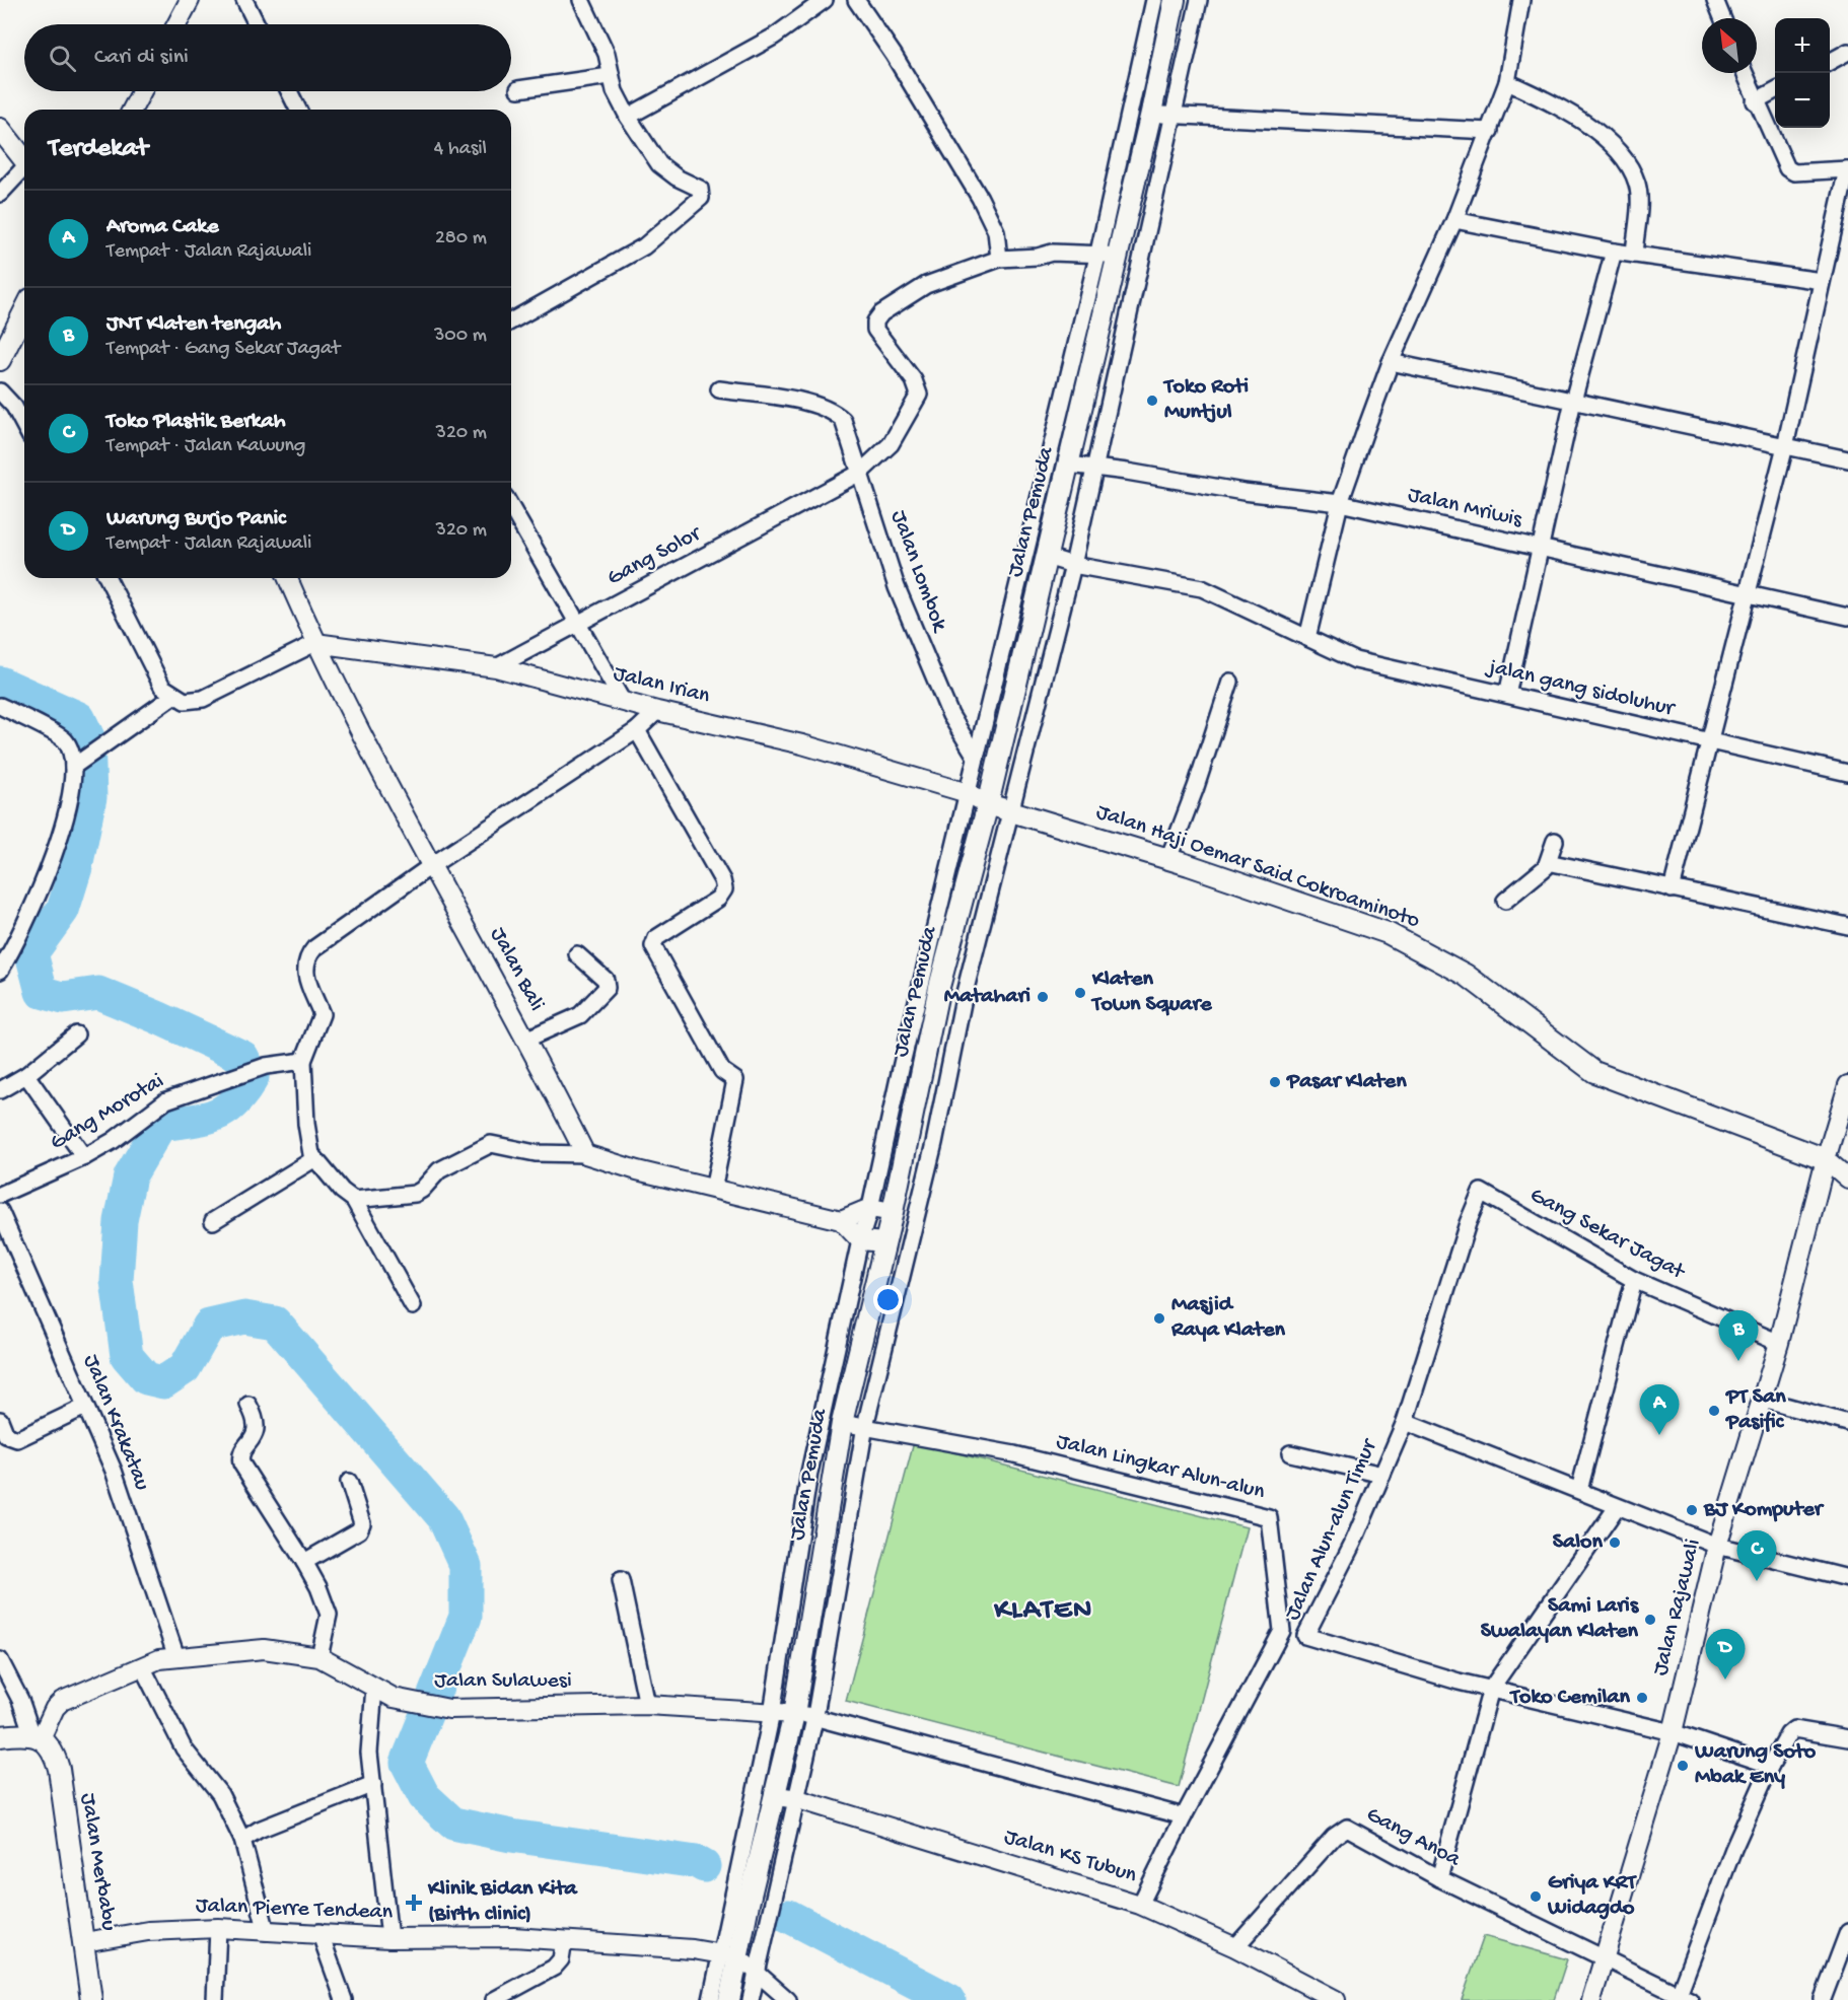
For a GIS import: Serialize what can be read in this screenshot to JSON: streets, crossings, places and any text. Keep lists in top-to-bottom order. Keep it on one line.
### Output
{"streets":{"main road":["Jalan Pemuda","Jalan Haji Oemar Said Cokroaminoto","Jalan Merbabu"],"street":["Jalan Mriwis","Gang Solor","Jalan Lombok","Jalan Irian","jalan gang sidoluhur","Jalan Bali","Gang Morotai","Gang Sekar Jagat","Jalan Krakatau","Jalan Lingkar Alun-alun","Jalan Alun-alun Timur","Jalan Rajawali","Jalan Sulawesi","Gang Anoa","Jalan KS Tubun","Jalan Pierre Tendean"]},"crossings":[["Jalan Mriwis","Jalan Pemuda"],["Jalan Pemuda","Jalan Irian"],["Jalan Pemuda","jalan gang sidoluhur"],["Jalan Pemuda","Jalan Haji Oemar Said Cokroaminoto"],["Jalan Pemuda","Jalan Sulawesi"],["Jalan Pemuda","Jalan KS Tubun"],["Jalan Pemuda","Jalan Pierre Tendean"],["Gang Solor","Jalan Lombok"],["Gang Solor","Jalan Irian"],["Jalan Irian","Jalan Haji Oemar Said Cokroaminoto"],["Jalan Irian","Jalan Bali"],["Jalan Haji Oemar Said Cokroaminoto","Jalan Rajawali"],["Gang Sekar Jagat","Jalan Alun-alun Timur"],["Gang Sekar Jagat","Jalan Rajawali"],["Jalan Krakatau","Jalan Sulawesi"],["Jalan Alun-alun Timur","Jalan Rajawali"],["Jalan Rajawali","Gang Anoa"],["Jalan Sulawesi","Jalan Merbabu"],["Gang Anoa","Jalan KS Tubun"],["Jalan Merbabu","Jalan Pierre Tendean"]],"districts":["KLATEN"],"places":{"other":["Toko Roti Muntjul","Klaten Town Square","Matahari","Pasar Klaten","Masjid Raya Klaten","PT San Pasific","BJ Komputer","Salon","Sami Laris Swalayan Klaten","Toko Cemilan","Warung Soto Mbak Eny","Griya KRT Widagdo"],"health":["Klinik Bidan Kita (Birth clinic)"]},"north":"top left","page":{"map_buttons":["+","−"],"search":"Cari di sini","heading":["Terdekat","4 hasil"],"list":[{"mark":"A","name":"Aroma Cake","note":"Tempat · Jalan Rajawali","value":"280 m"},{"mark":"B","name":"JNT Klaten tengah","note":"Tempat · Gang Sekar Jagat","value":"300 m"},{"mark":"C","name":"Toko Plastik Berkah","note":"Tempat · Jalan Kawung","value":"320 m"},{"mark":"D","name":"Warung Burjo Panic","note":"Tempat · Jalan Rajawali","value":"320 m"}],"pins":["B","A","C","D"]}}
